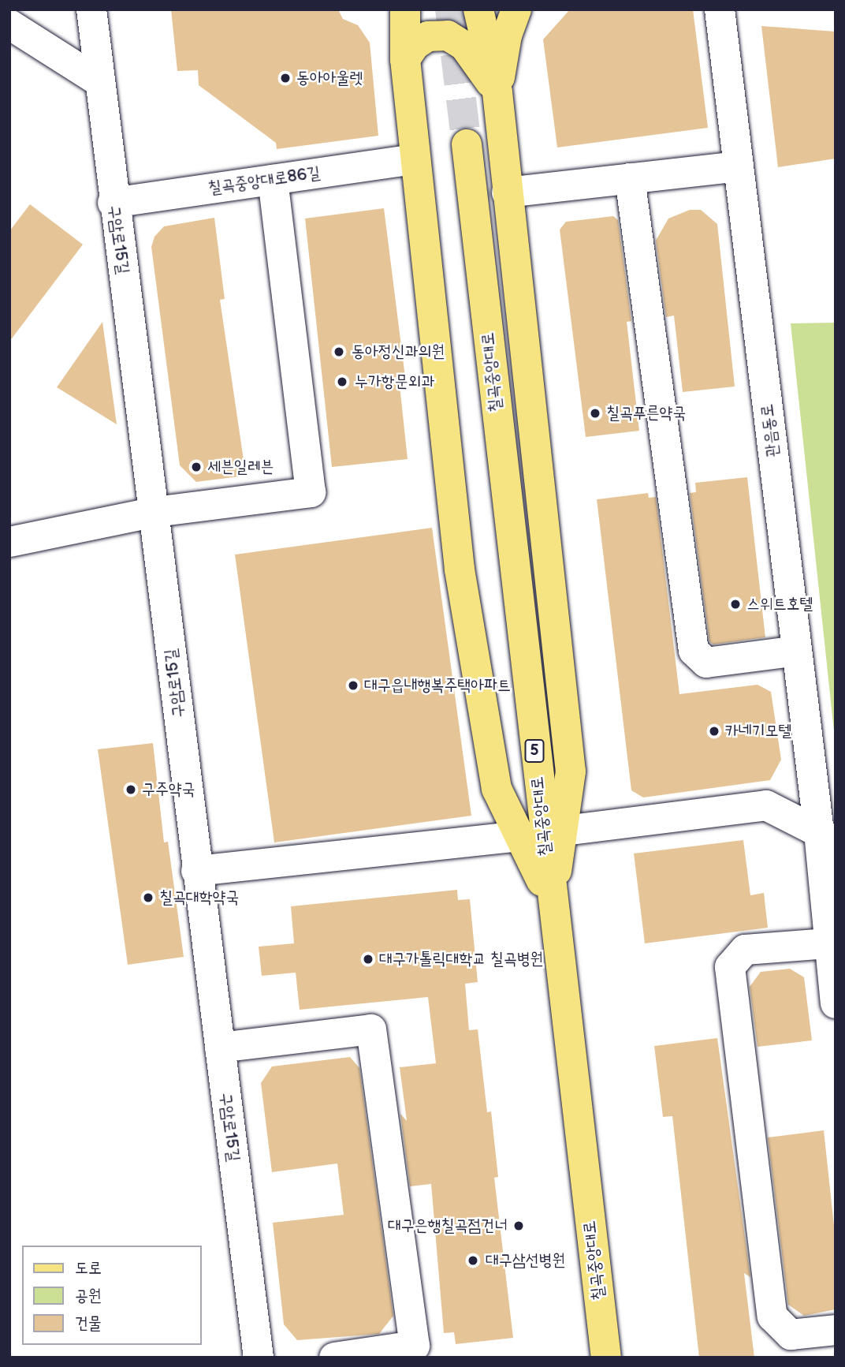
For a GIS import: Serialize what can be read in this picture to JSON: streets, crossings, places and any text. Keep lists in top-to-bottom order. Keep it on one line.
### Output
{"streets":{"main road":["칠곡중앙대로","5"],"street":["칠곡중앙대로86길","구암로15길","관음동로"]},"crossings":[["칠곡중앙대로86길","구암로15길"]],"places":["동아아울렛","동아정신과의원","누가항문외과","칠곡푸른약국","세븐일레븐","스위트호텔","대구읍내행복주택아파트","카네기모텔","구주약국","칠곡대학약국","대구가톨릭대학교 칠곡병원","대구은행칠곡점건너","대구삼선병원"],"legend":["도로","공원","건물"]}
